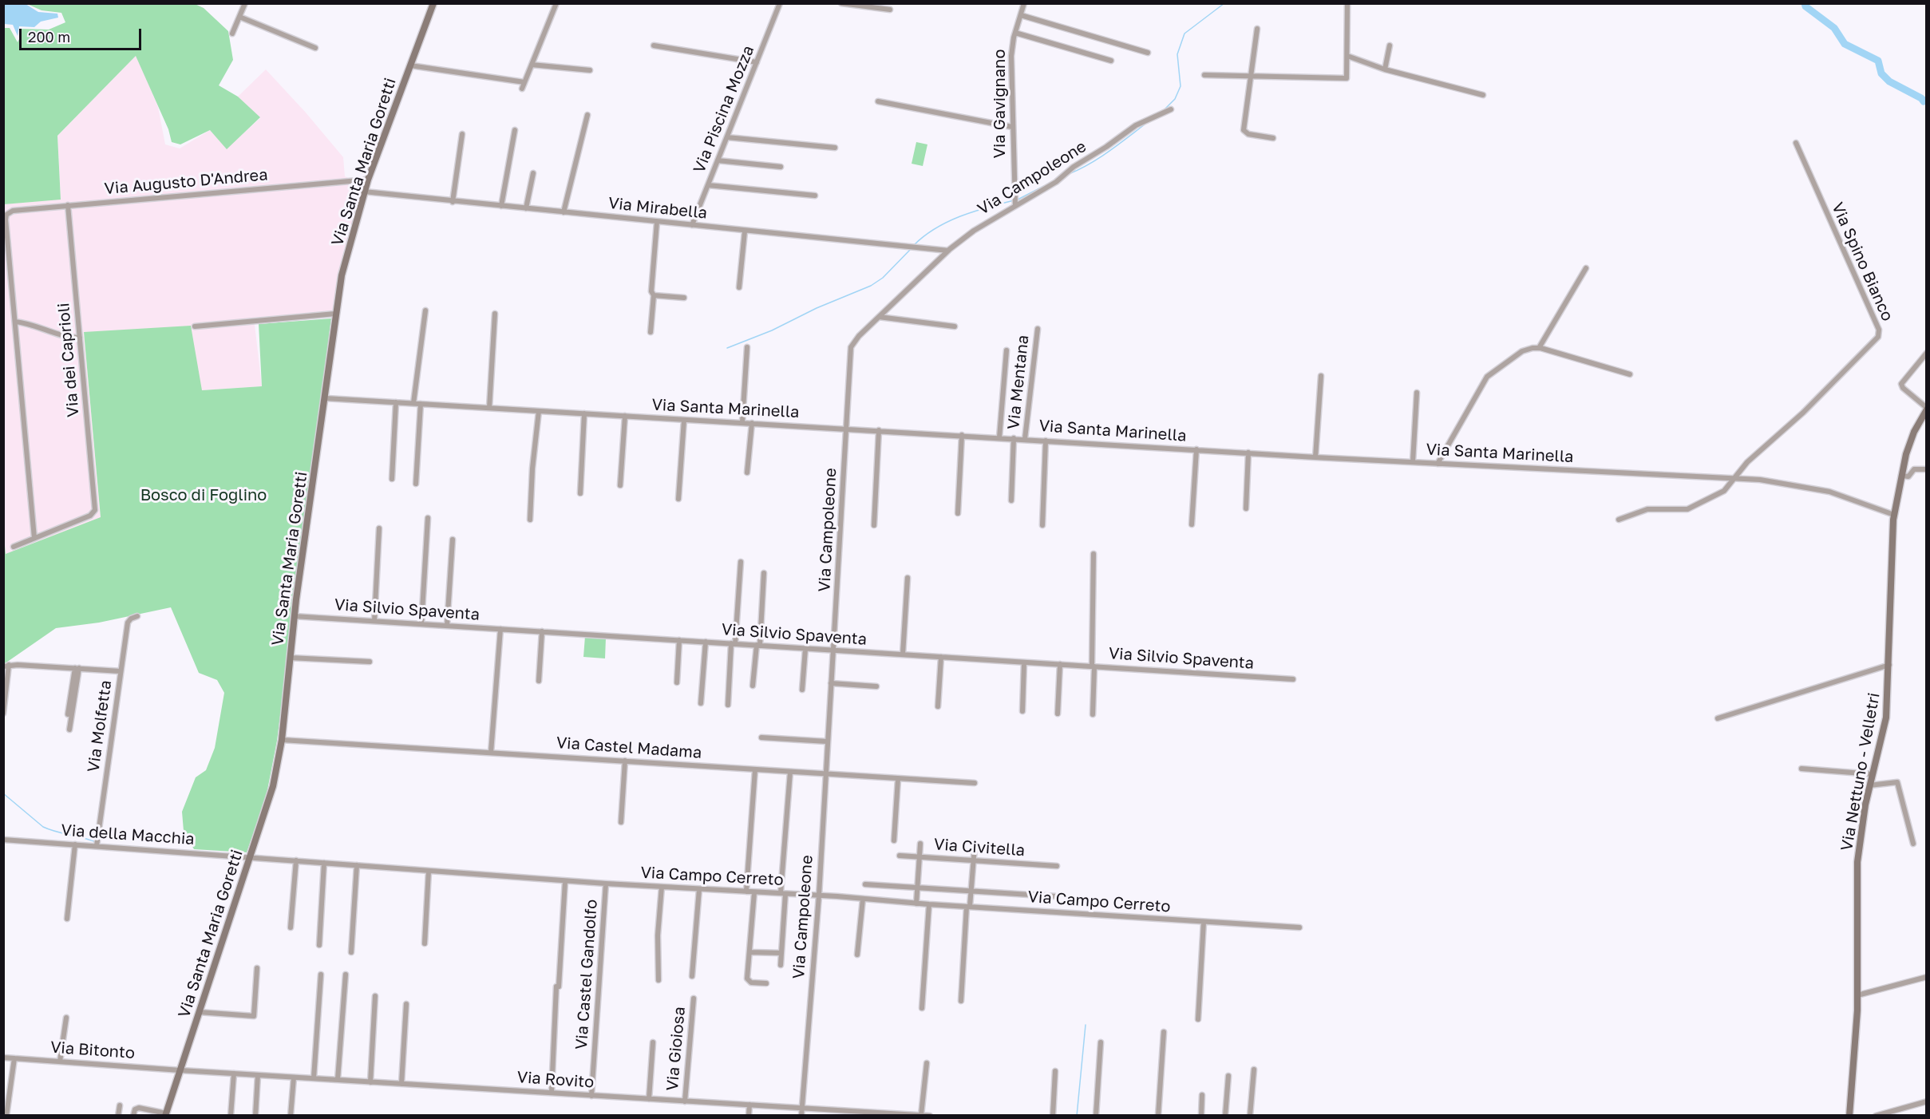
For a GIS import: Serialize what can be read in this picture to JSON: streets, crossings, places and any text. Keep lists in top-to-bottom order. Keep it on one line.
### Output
{"streets":{"main road":["Via Santa Maria Goretti","Via Nettuno - Velletri"],"street":["Via Gavignano","Via Piscina Mozza","Via Campoleone","Via Augusto D'Andrea","Via Mirabella","Via Spino Bianco","Via dei Caprioli","Via Mentana","Via Santa Marinella","Via Silvio Spaventa","Via Molfetta","Via Castel Madama","Via della Macchia","Via Civitella","Via Campo Cerreto","Via Castel Gandolfo","Via Gioiosa","Via Bitonto","Via Rovito"]},"crossings":[["Via Gavignano","Via Campoleone"],["Via Piscina Mozza","Via Mirabella"],["Via Santa Maria Goretti","Via Augusto D'Andrea"],["Via Santa Maria Goretti","Via Mirabella"],["Via Santa Maria Goretti","Via Santa Marinella"],["Via Santa Maria Goretti","Via Silvio Spaventa"],["Via Santa Maria Goretti","Via Castel Madama"],["Via Santa Maria Goretti","Via della Macchia"],["Via Santa Maria Goretti","Via Campo Cerreto"],["Via Santa Maria Goretti","Via Bitonto"],["Via Santa Maria Goretti","Via Rovito"],["Via Campoleone","Via Mirabella"],["Via Campoleone","Via Santa Marinella"],["Via Campoleone","Via Silvio Spaventa"],["Via Campoleone","Via Castel Madama"],["Via Campoleone","Via Campo Cerreto"],["Via Campoleone","Via Rovito"],["Via Augusto D'Andrea","Via dei Caprioli"],["Via Spino Bianco","Via Santa Marinella"],["Via Mentana","Via Santa Marinella"],["Via Santa Marinella","Via Nettuno - Velletri"],["Via Molfetta","Via della Macchia"],["Via della Macchia","Via Campo Cerreto"],["Via Campo Cerreto","Via Castel Gandolfo"],["Via Castel Gandolfo","Via Rovito"],["Via Gioiosa","Via Rovito"],["Via Bitonto","Via Rovito"]],"parks":["Bosco di Foglino"],"scale_bar":"200 m"}
